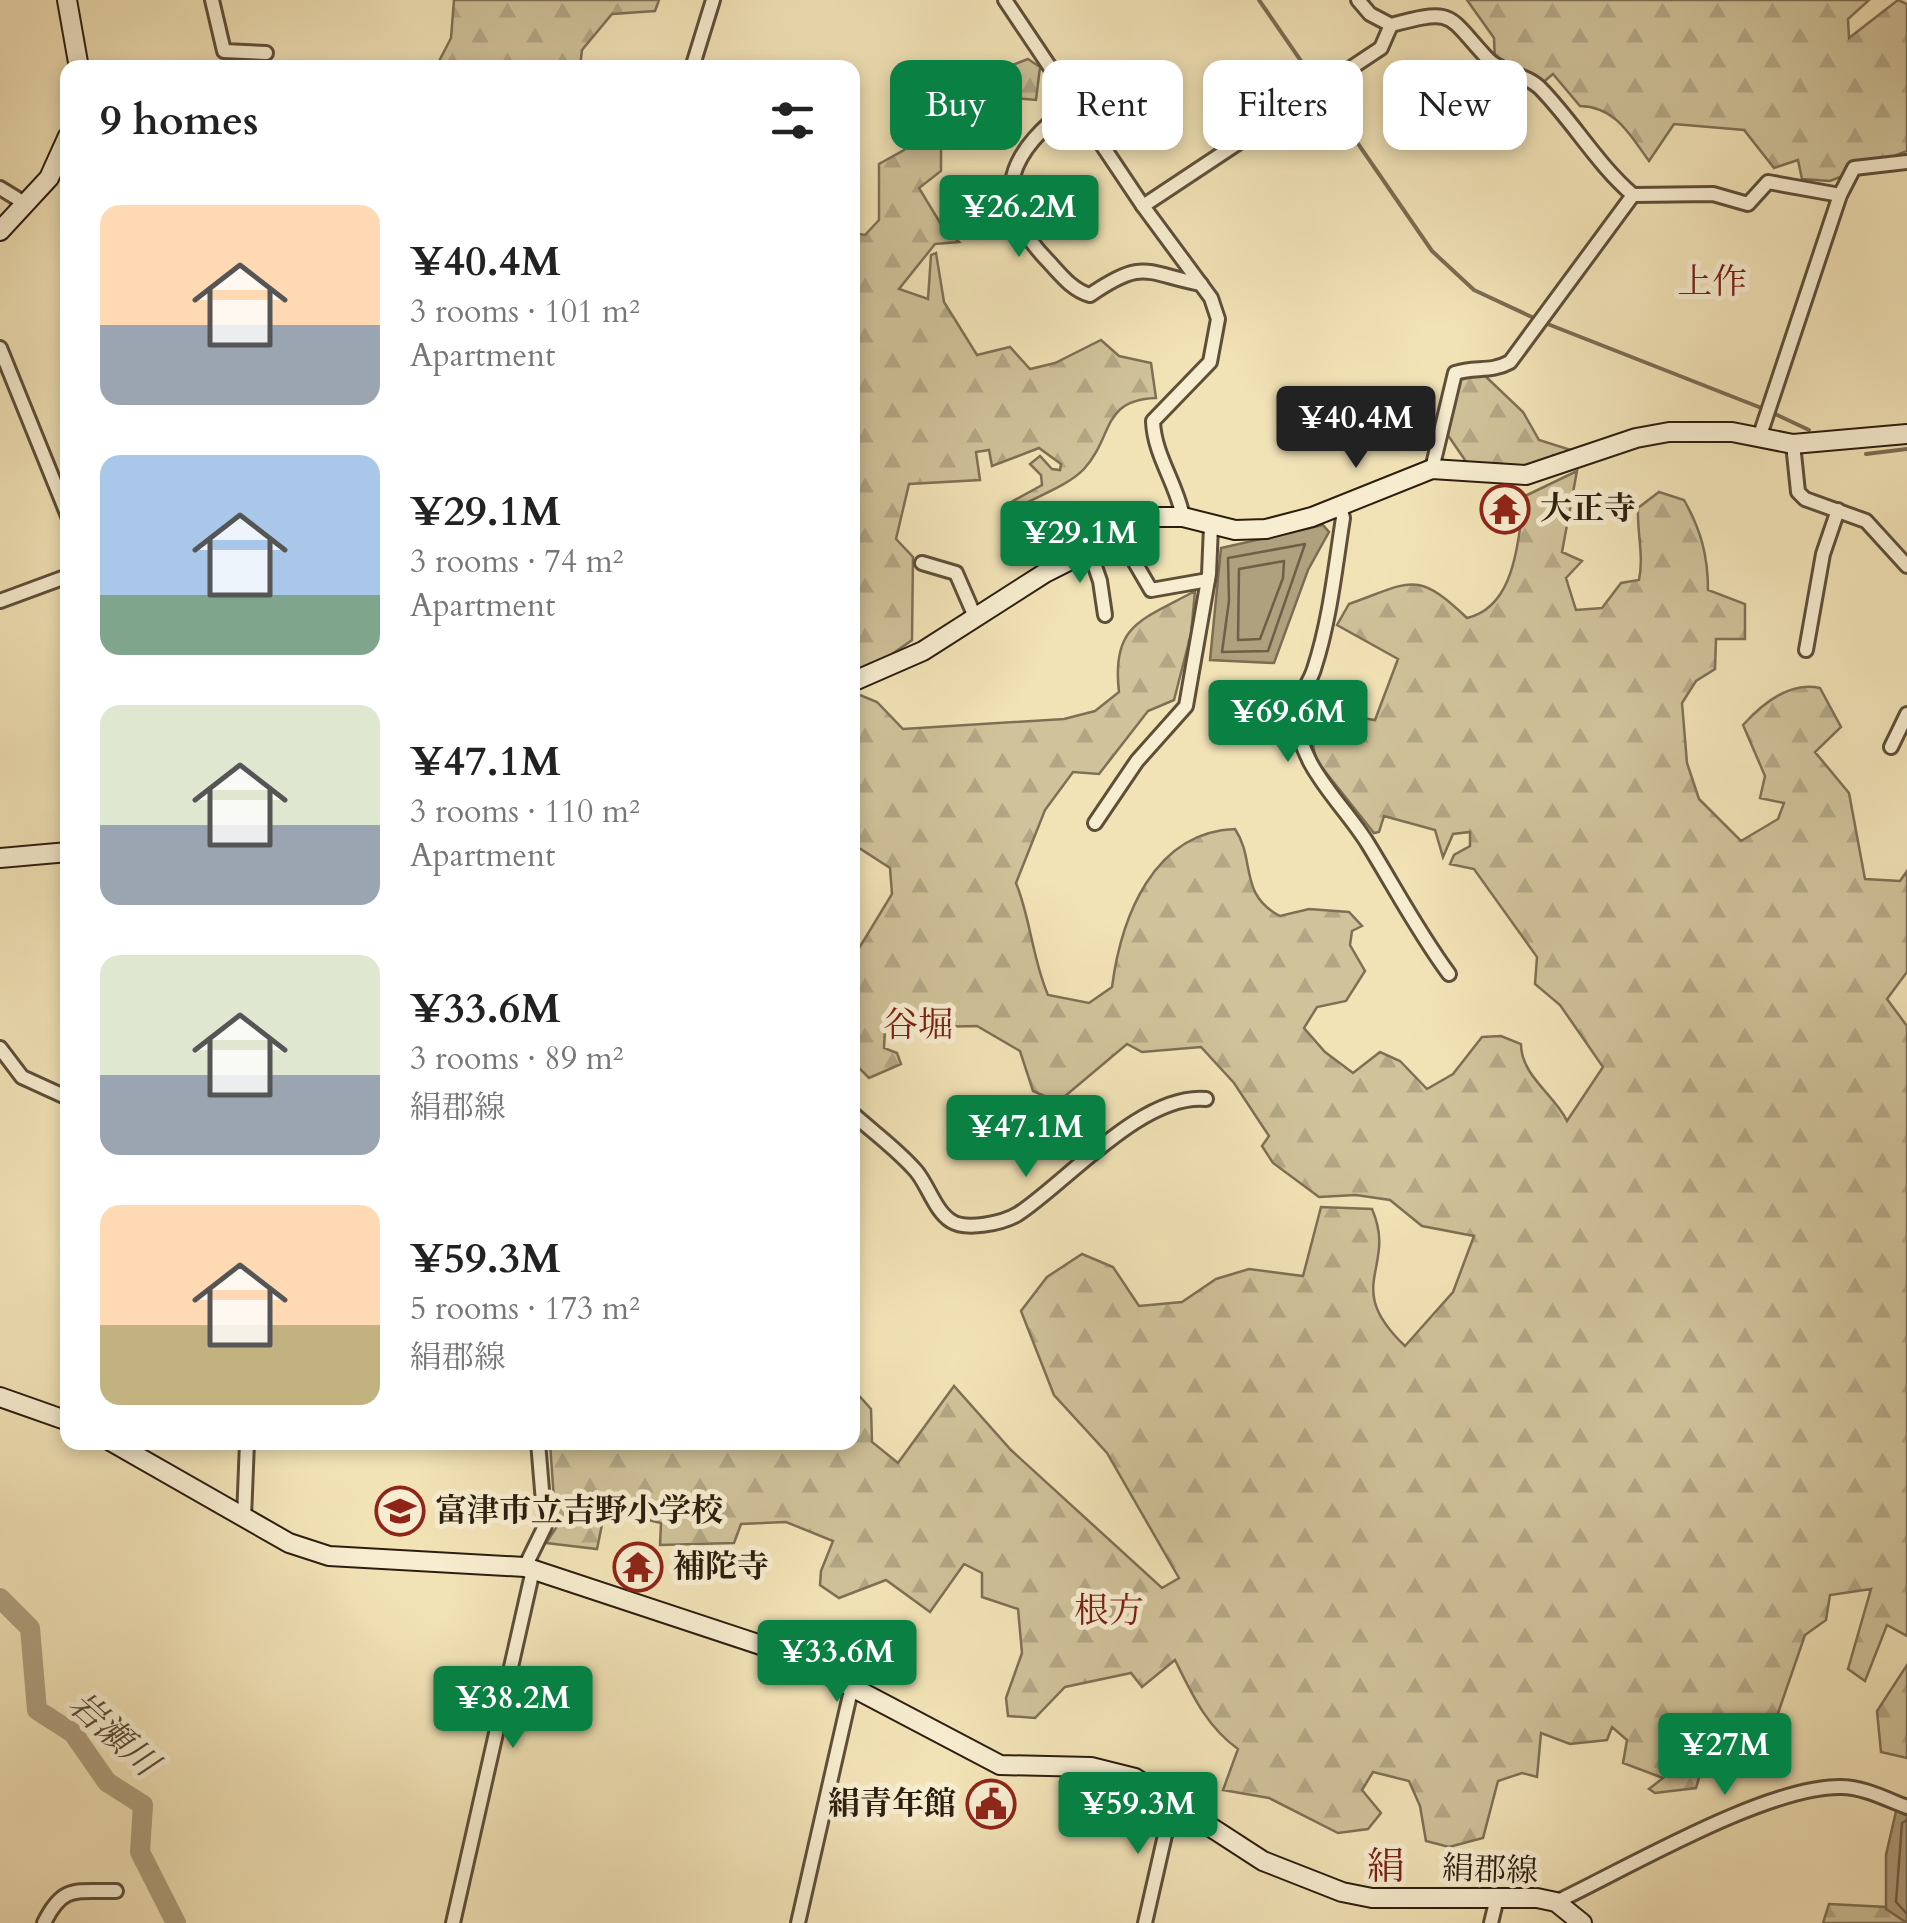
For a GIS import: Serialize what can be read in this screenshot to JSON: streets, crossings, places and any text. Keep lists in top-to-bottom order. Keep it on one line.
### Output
{"streets":{"main road":["絹郡線"]},"districts":["上作","谷堀","根方","絹"],"water":["岩瀬川"],"places":{"temple":["大正寺","補陀寺"],"school or university":["富津市立吉野小学校"],"public building":["絹青年館"]},"page":{"chip":["Buy","Rent","Filters","New"],"heading":"9 homes","price":["¥26.2M","¥40.4M","¥29.1M","¥69.6M","¥47.1M","¥33.6M","¥38.2M","¥27M","¥59.3M"],"list":[{"name":"¥40.4M","note":"3 rooms · 101 m² · Apartment"},{"name":"¥29.1M","note":"3 rooms · 74 m² · Apartment"},{"name":"¥47.1M","note":"3 rooms · 110 m² · Apartment"},{"name":"¥33.6M","note":"3 rooms · 89 m² · 絹郡線"},{"name":"¥59.3M","note":"5 rooms · 173 m² · 絹郡線"}]}}
